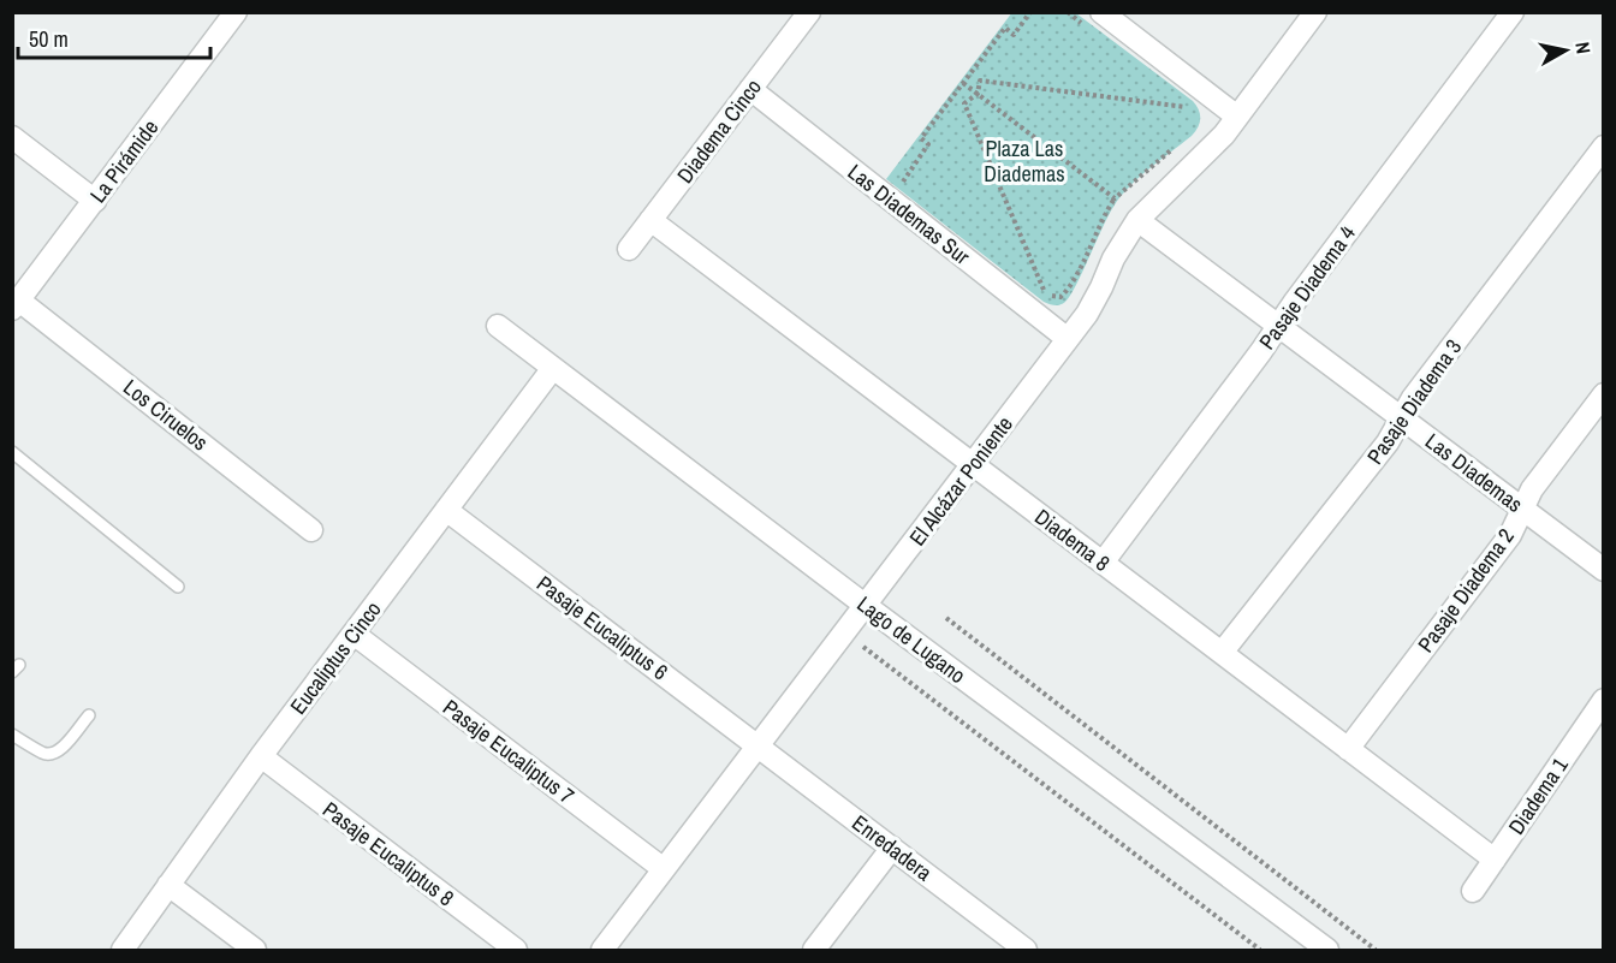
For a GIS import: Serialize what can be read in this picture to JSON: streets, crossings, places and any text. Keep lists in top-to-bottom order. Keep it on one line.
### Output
{"streets":{"street":["Diadema Cinco","La Pirámide","Las Diademas Sur","Pasaje Diadema 4","Pasaje Diadema 3","Los Ciruelos","Las Diademas","El Alcázar Poniente","Diadema 8","Pasaje Diadema 2","Pasaje Eucaliptus 6","Lago de Lugano","Eucaliptus Cinco","Pasaje Eucaliptus 7","Diadema 1","Enredadera","Pasaje Eucaliptus 8"]},"crossings":[["Diadema Cinco","Las Diademas Sur"],["Diadema Cinco","Diadema 8"],["La Pirámide","Los Ciruelos"],["Las Diademas Sur","El Alcázar Poniente"],["Pasaje Diadema 4","Las Diademas"],["Pasaje Diadema 4","Diadema 8"],["Pasaje Diadema 3","Las Diademas"],["Pasaje Diadema 3","Diadema 8"],["Las Diademas","El Alcázar Poniente"],["Las Diademas","Pasaje Diadema 2"],["El Alcázar Poniente","Diadema 8"],["El Alcázar Poniente","Pasaje Eucaliptus 6"],["El Alcázar Poniente","Lago de Lugano"],["El Alcázar Poniente","Pasaje Eucaliptus 7"],["El Alcázar Poniente","Enredadera"],["Diadema 8","Pasaje Diadema 2"],["Diadema 8","Diadema 1"],["Pasaje Eucaliptus 6","Eucaliptus Cinco"],["Pasaje Eucaliptus 6","Enredadera"],["Lago de Lugano","Eucaliptus Cinco"],["Eucaliptus Cinco","Pasaje Eucaliptus 7"],["Eucaliptus Cinco","Pasaje Eucaliptus 8"]],"parks":["Plaza Las Diademas"],"scale_bar":"50 m","north":"right"}
